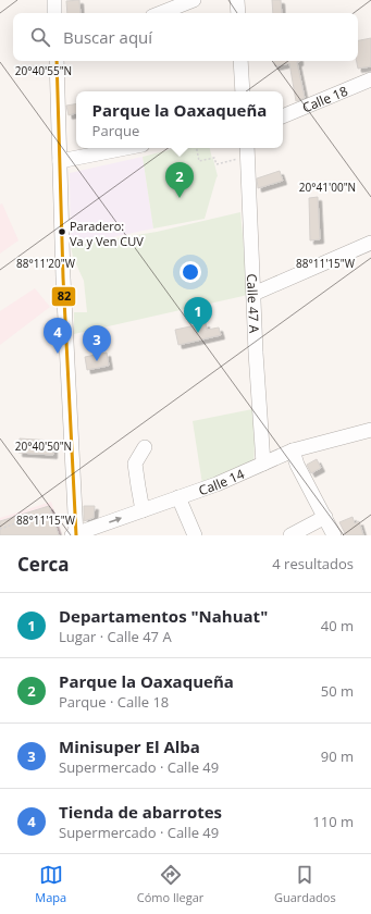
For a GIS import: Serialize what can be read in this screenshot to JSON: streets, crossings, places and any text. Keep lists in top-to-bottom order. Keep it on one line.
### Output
{"streets":{"street":["Calle 18","Calle 47 A","Calle 14"]},"crossings":[["Calle 47 A","Calle 14"]],"places":["Paradero: Va y Ven CUV"],"lines":["transit line 82"],"page":{"search":"Buscar aquí","popup":["Parque la Oaxaqueña","Parque"],"pins":["2","1","4","3"],"heading":["Cerca","4 resultados"],"list":[{"mark":"1","name":"Departamentos \"Nahuat\"","note":"Lugar · Calle 47 A","value":"40 m"},{"mark":"2","name":"Parque la Oaxaqueña","note":"Parque · Calle 18","value":"50 m"},{"mark":"3","name":"Minisuper El Alba","note":"Supermercado · Calle 49","value":"90 m"},{"mark":"4","name":"Tienda de abarrotes","note":"Supermercado · Calle 49","value":"110 m"}],"nav":["Mapa","Cómo llegar","Guardados"]},"coordinates":["20°40'55\"N","20°41'00\"N","88°11'20\"W","88°11'15\"W","20°40'50\"N"]}
